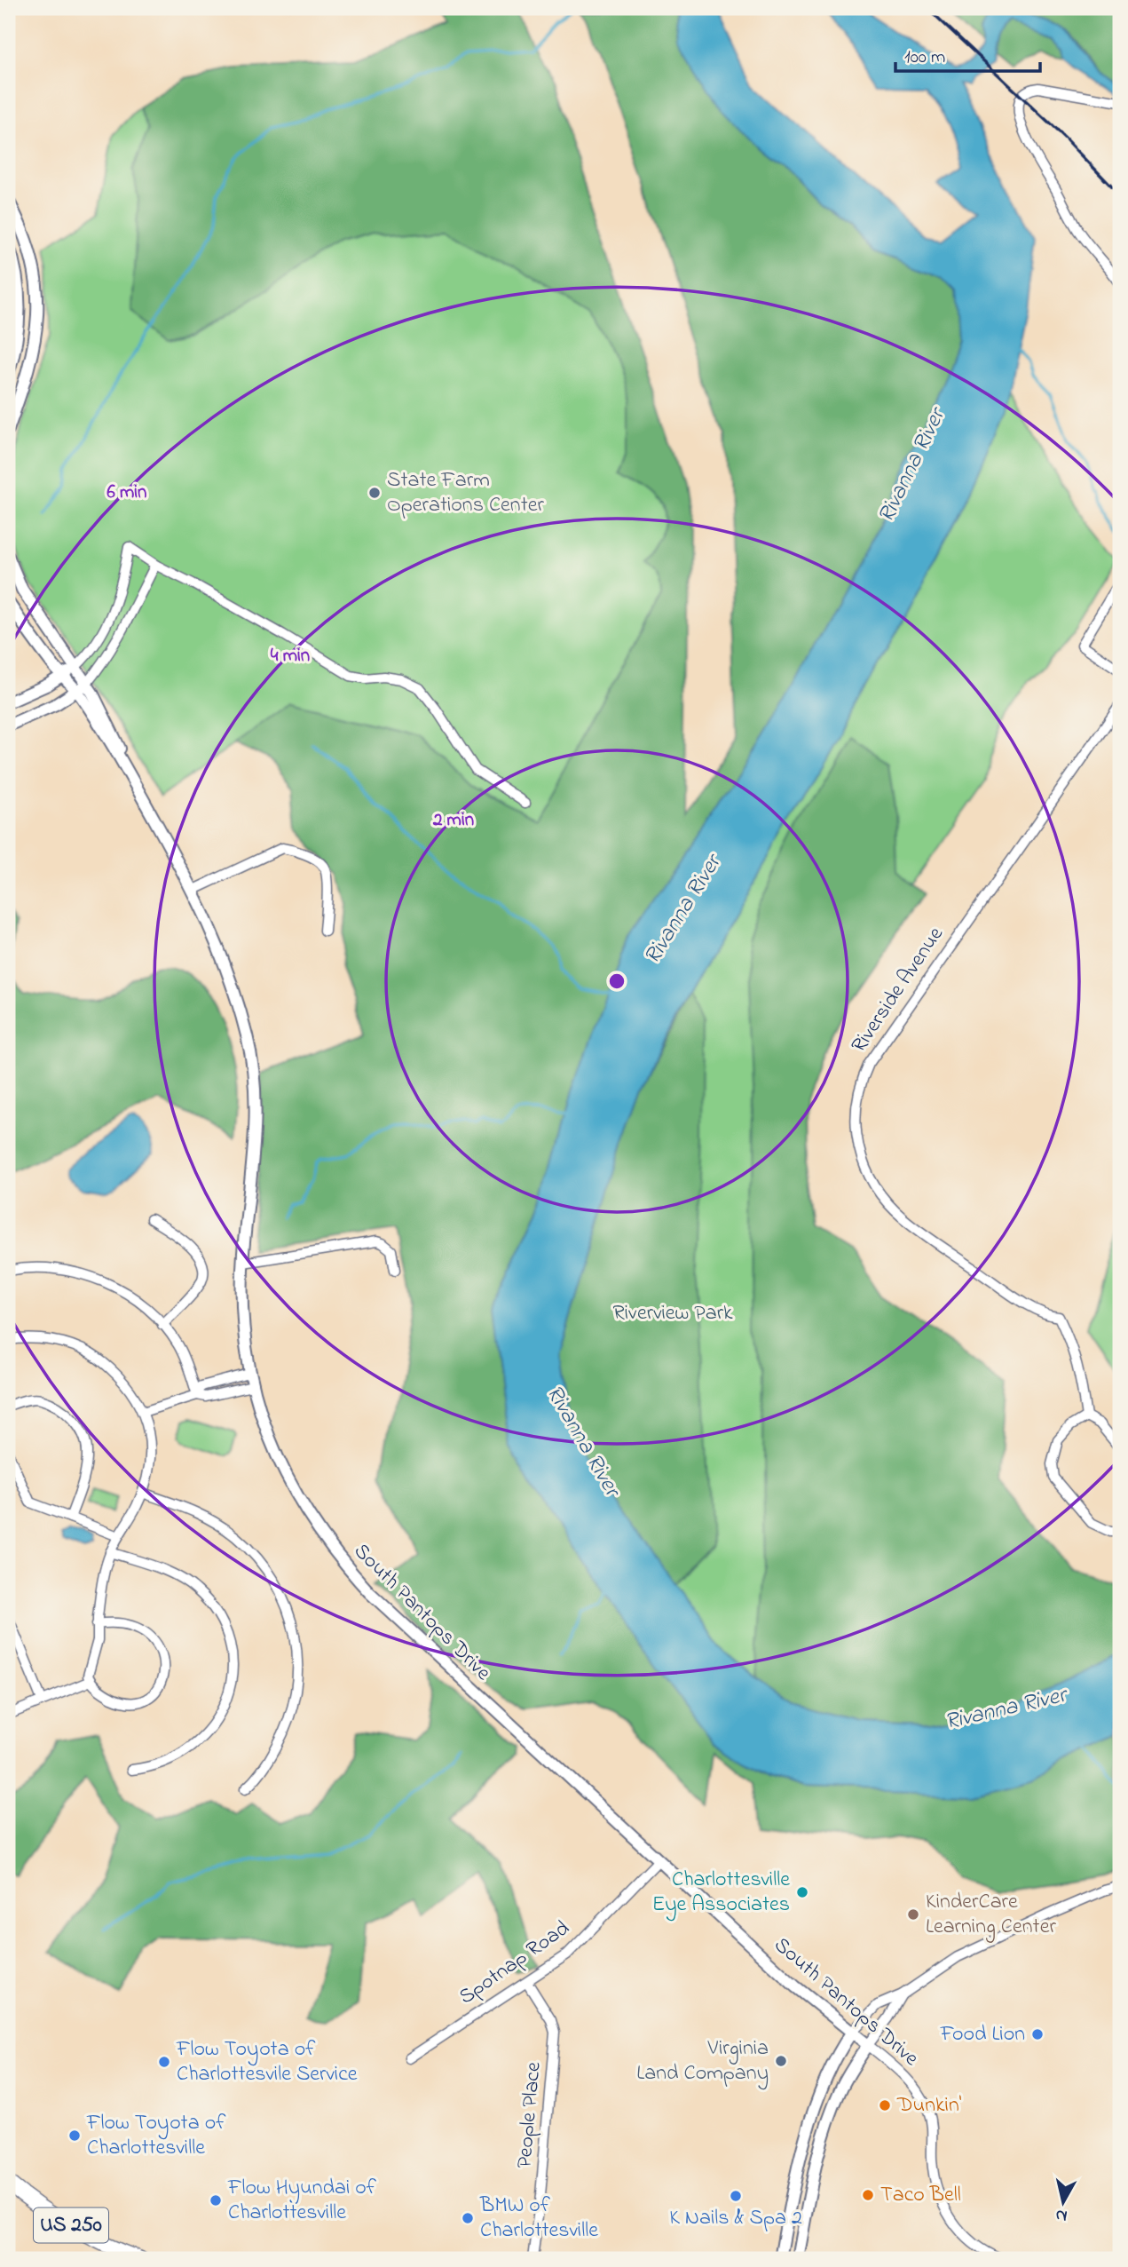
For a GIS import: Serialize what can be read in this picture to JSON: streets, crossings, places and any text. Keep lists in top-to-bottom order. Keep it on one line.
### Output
{"streets":{"highway":["US 250"],"street":["Riverside Avenue","South Pantops Drive","Spotnap Road","People Place"]},"crossings":[["South Pantops Drive","Spotnap Road"],["Spotnap Road","People Place"]],"water":["Rivanna River"],"parks":["Riverview Park"],"places":["State Farm Operations Center","Charlottesville Eye Associates","KinderCare Learning Center","Food Lion","Virginia Land Company","Flow Toyota of Charlottesvile Service","Dunkin'","Flow Toyota of Charlottesville","Taco Bell","K Nails & Spa 2","Flow Hyundai of Charlottesville","BMW of Charlottesville"],"scale_bar":"100 m","north":"bottom","rings":["6 min","4 min","2 min"]}
